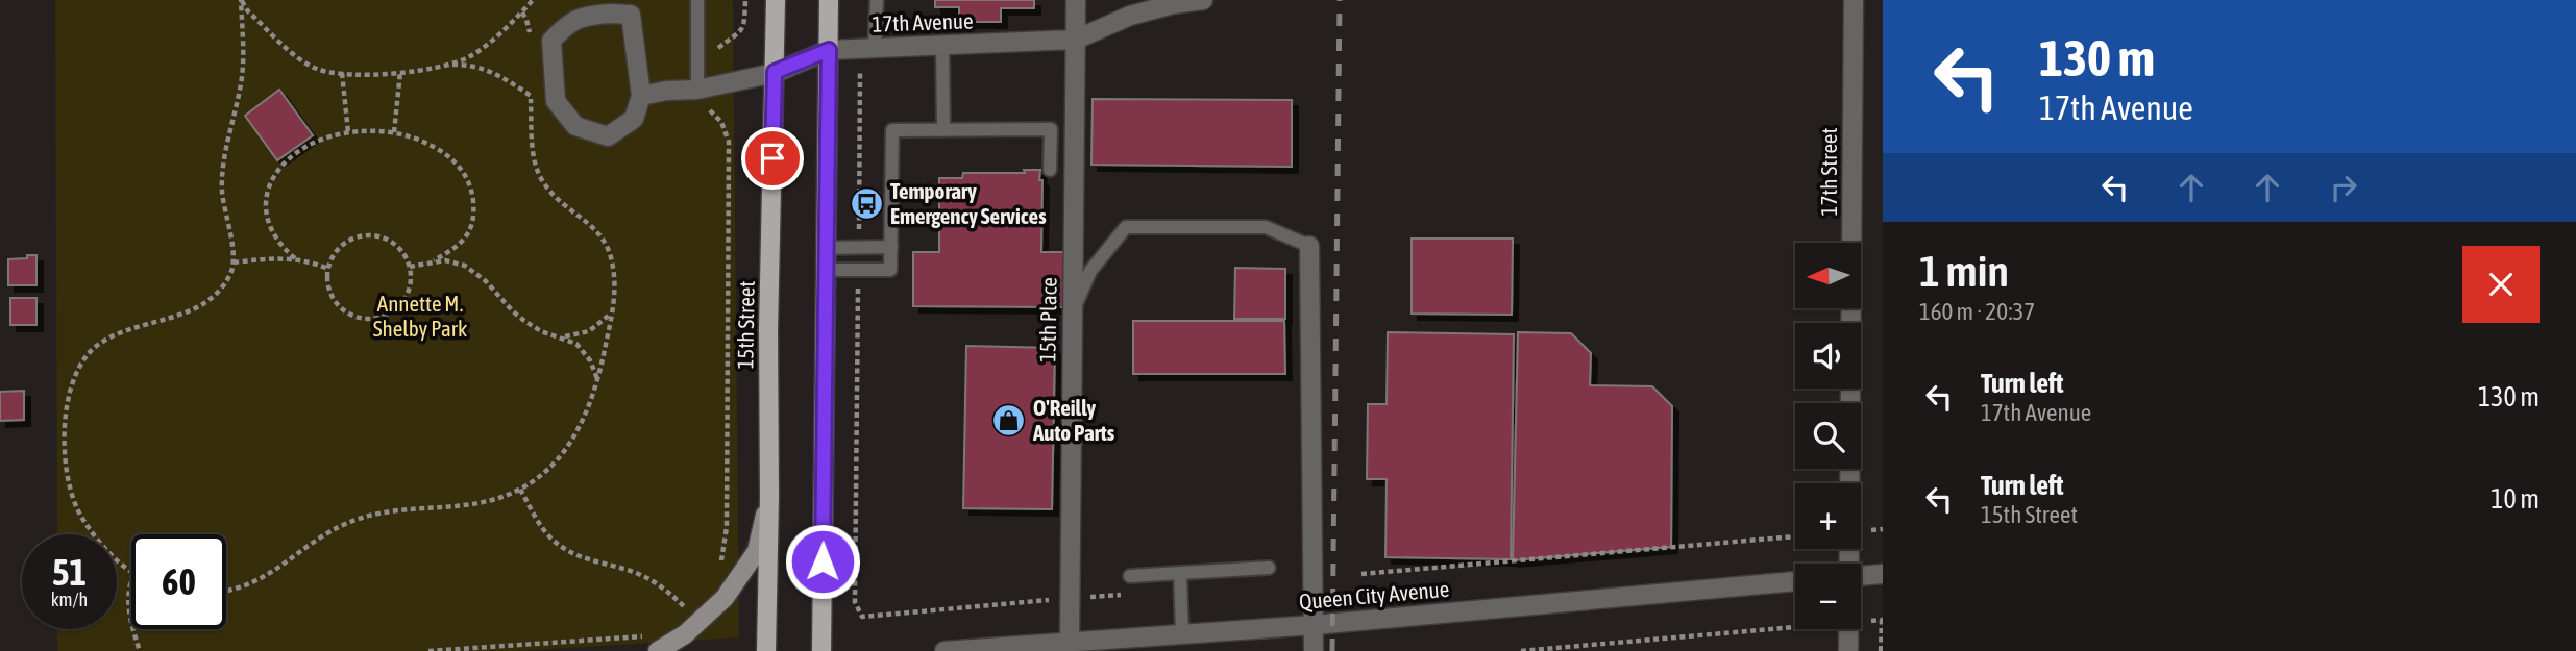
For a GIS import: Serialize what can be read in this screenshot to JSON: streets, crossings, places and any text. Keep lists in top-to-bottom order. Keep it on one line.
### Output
{"streets":{"main road":["15th Street"],"street":["17th Avenue","17th Street","15th Place","Queen City Avenue"]},"crossings":[["17th Avenue","15th Place"],["17th Avenue","15th Street"],["15th Place","Queen City Avenue"]],"parks":["Annette M. Shelby Park"],"places":{"bus stop":["Temporary Emergency Services"],"shop":["O'Reilly Auto Parts"]},"north":"left","page":{"turn":["130 m","17th Avenue"],"heading":["1 min","160 m · 20:37"],"map_buttons":["+","−"],"list":[{"name":"Turn left","note":"17th Avenue","value":"130 m"},{"name":"Turn left","note":"15th Street","value":"10 m"}],"speed":"51 km/h","limit":"60"}}
